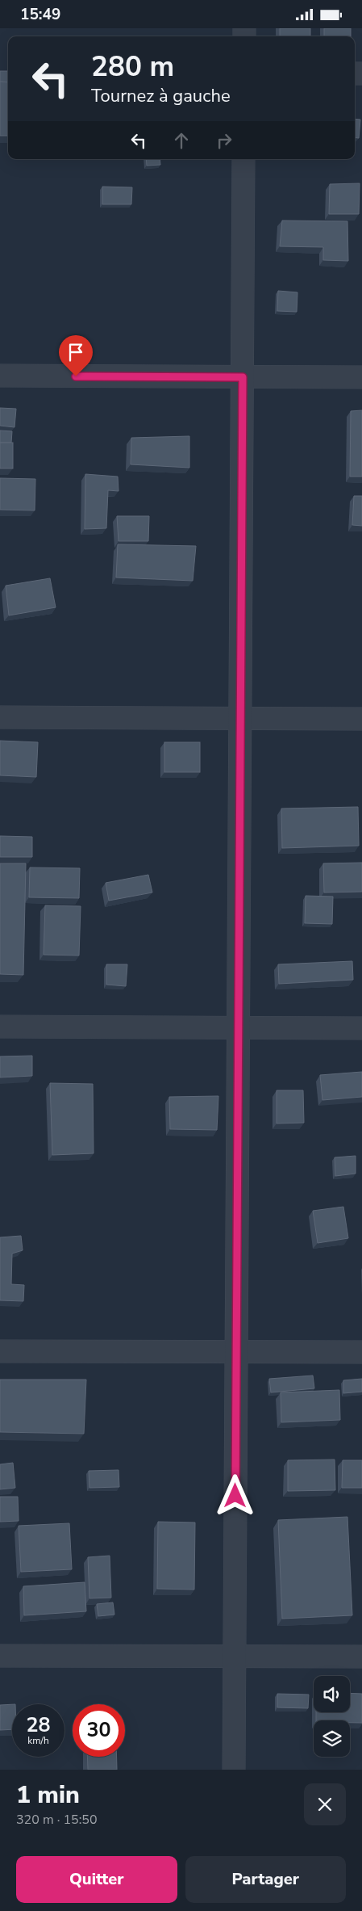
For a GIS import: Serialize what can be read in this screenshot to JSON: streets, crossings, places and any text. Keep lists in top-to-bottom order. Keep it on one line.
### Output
{"page":{"status":"15:49","turn":["280 m","Tournez à gauche"],"speed":"28 km/h","limit":"30","heading":["1 min","320 m · 15:50"],"buttons":["Quitter","Partager"]}}
